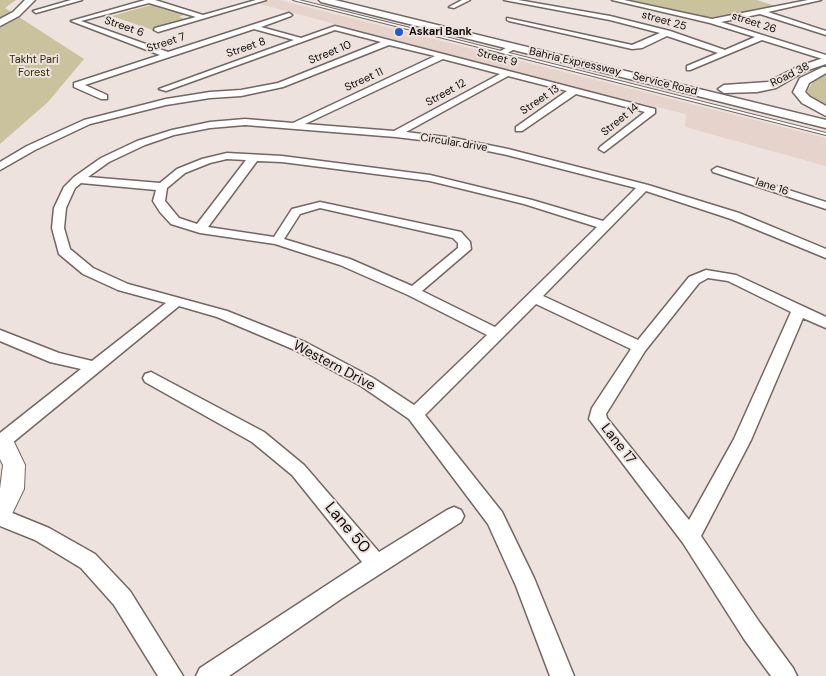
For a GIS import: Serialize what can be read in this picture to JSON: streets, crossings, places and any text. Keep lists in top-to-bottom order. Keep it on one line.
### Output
{"streets":{"main road":["Bahria Expressway","Road 38"],"street":["street 25","street 26","Street 6","Street 7","Street 8","Street 10","Street 9","Street 11","Street 12","Street 13","Street 14","Circular drive","lane 16","Western Drive","Lane 17","Lane 50"],"lane":["Service Road"]},"crossings":[["street 26","Road 38"],["Street 6","Street 7"],["Street 8","Street 9"],["Street 10","Street 9"],["Street 9","Street 11"],["Street 9","Street 12"],["Street 9","Street 13"],["Street 9","Street 14"],["Bahria Expressway","Road 38"],["Bahria Expressway","Service Road"],["Street 11","Circular drive"],["Street 12","Circular drive"],["Circular drive","Western Drive"]],"parks":["Takht Pari Forest"],"places":["Askari Bank"]}
